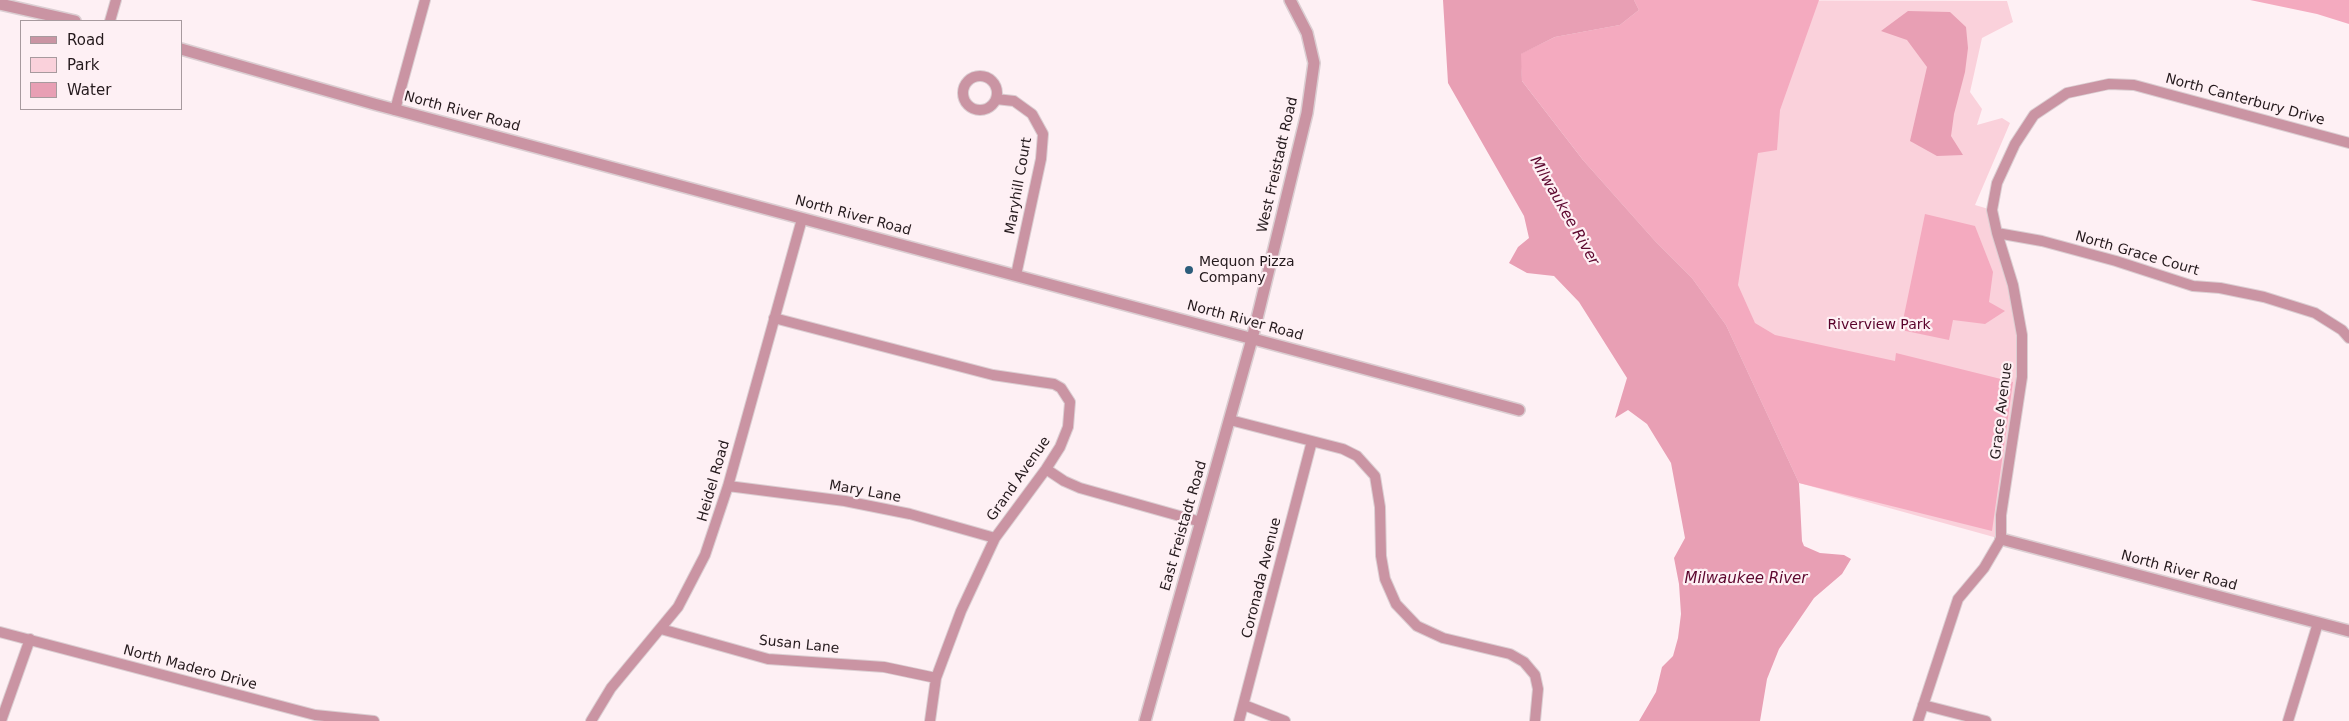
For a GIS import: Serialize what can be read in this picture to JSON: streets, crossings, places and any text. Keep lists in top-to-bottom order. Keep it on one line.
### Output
{"streets":{"street":["North Canterbury Drive","North River Road","West Freistadt Road","Maryhill Court","North Grace Court","Grace Avenue","Grand Avenue","Heidel Road","Mary Lane","East Freistadt Road","Coronada Avenue","Susan Lane","North Madero Drive"]},"crossings":[["North Canterbury Drive","Grace Avenue"],["North River Road","West Freistadt Road"],["North River Road","Maryhill Court"],["North River Road","Grace Avenue"],["North River Road","Heidel Road"],["North River Road","East Freistadt Road"],["West Freistadt Road","East Freistadt Road"],["North Grace Court","Grace Avenue"],["Grand Avenue","Heidel Road"],["Grand Avenue","Mary Lane"],["Grand Avenue","Susan Lane"],["Heidel Road","Mary Lane"],["Heidel Road","Susan Lane"]],"water":["Milwaukee River"],"parks":["Riverview Park"],"places":["Mequon Pizza Company"],"legend":["Road","Park","Water"]}
